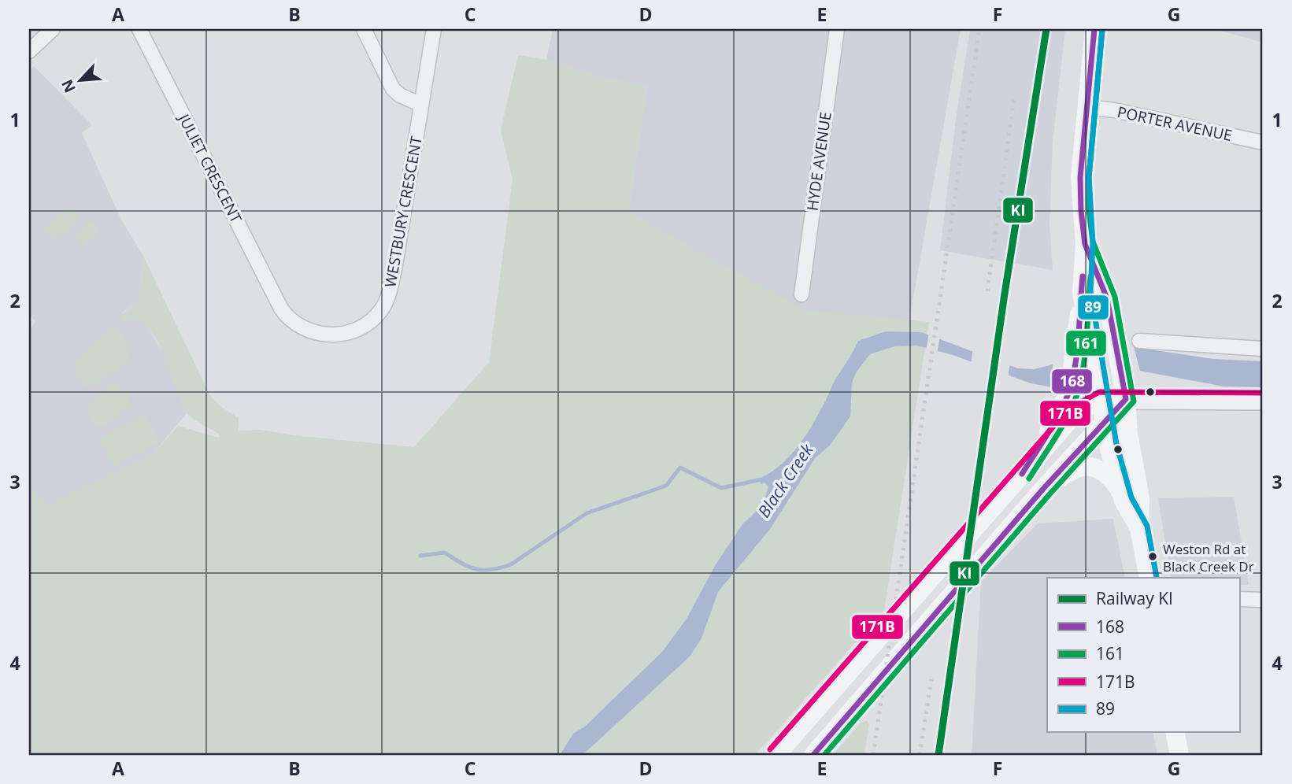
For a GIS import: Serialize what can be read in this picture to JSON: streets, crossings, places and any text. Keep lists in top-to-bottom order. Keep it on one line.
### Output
{"streets":{"street":["PORTER AVENUE","HYDE AVENUE","JULIET CRESCENT","WESTBURY CRESCENT"]},"crossings":[["JULIET CRESCENT","WESTBURY CRESCENT"]],"water":["Black Creek"],"places":["Weston Rd at Black Creek Dr"],"lines":["rail line KI","transit line 168","transit line 161","transit line 89","transit line 171B"],"legend":["Railway KI","168","161","171B","89"],"north":"bottom left","grid":{"columns":["A","B","C","D","E","F","G"],"rows":["1","2","3","4"]}}
